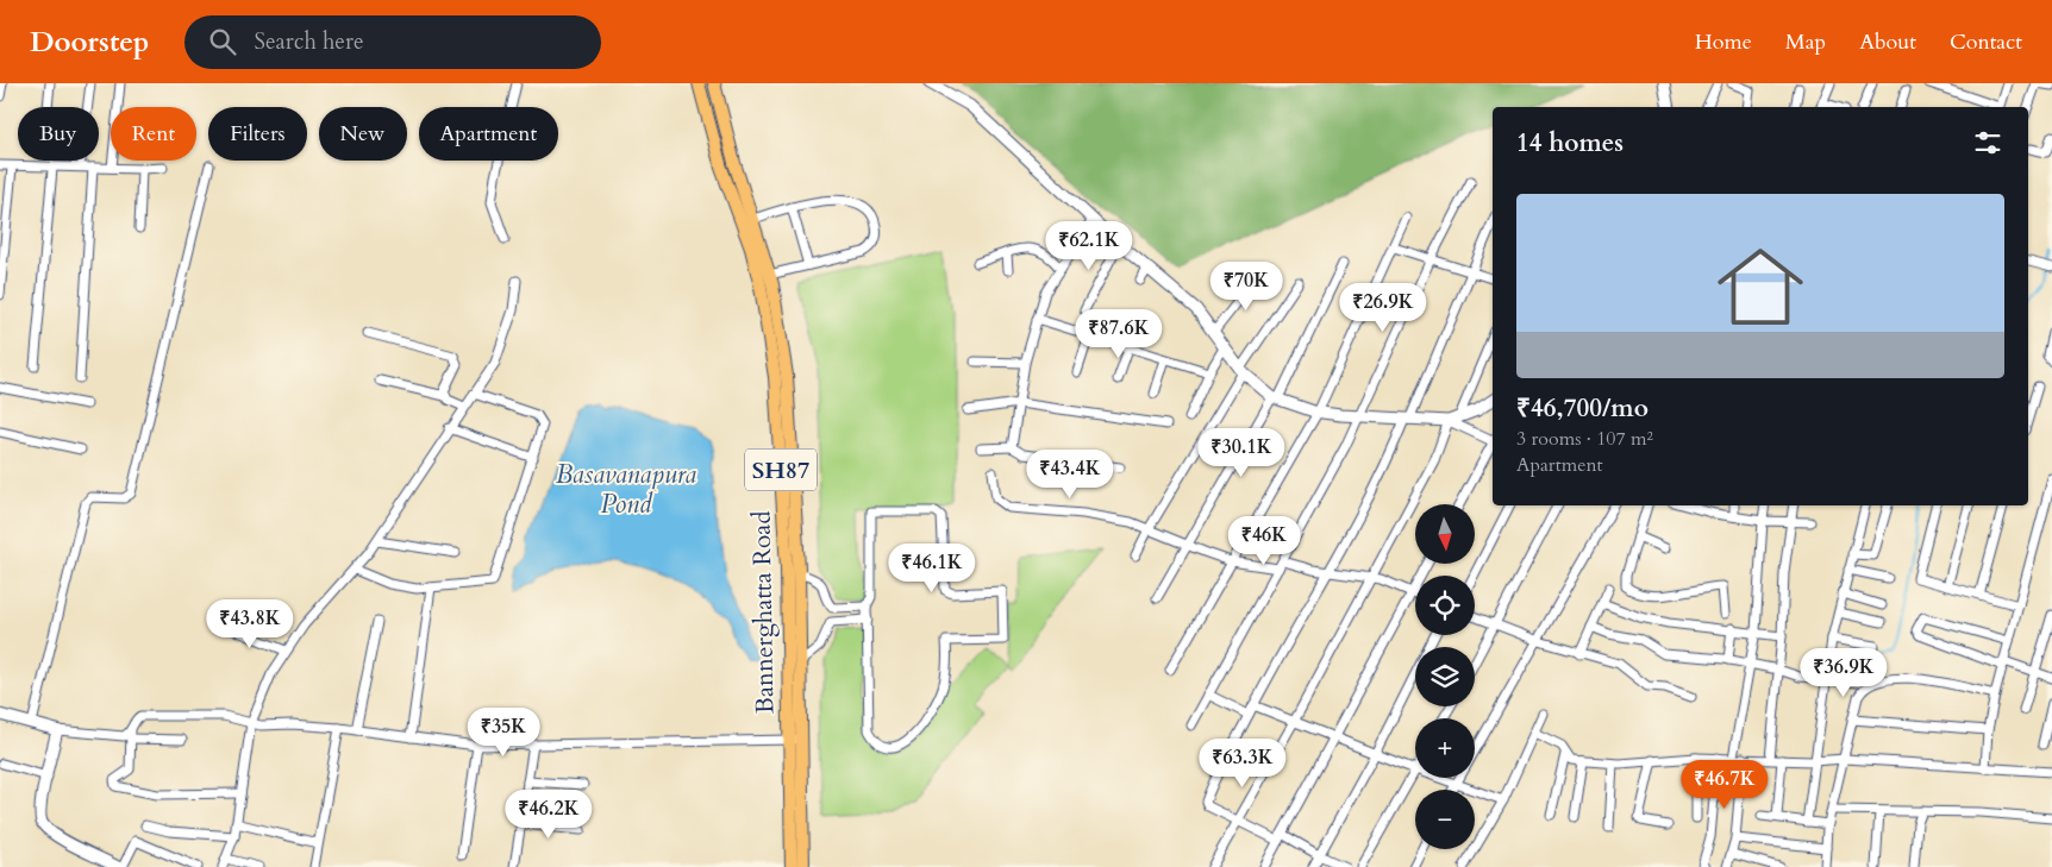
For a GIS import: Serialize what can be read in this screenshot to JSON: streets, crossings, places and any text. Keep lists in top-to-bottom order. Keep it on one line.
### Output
{"streets":{"main road":["SH87","Bannerghatta Road"]},"water":["Basavanapura Pond"],"north":"bottom","page":{"header":"Doorstep","search":"Search here","nav":["Home","Map","About","Contact"],"chip":["Buy","Rent","Filters","New","Apartment"],"heading":"14 homes","list":[{"name":"₹46,700/mo","note":"3 rooms · 107 m² · Apartment"}],"price":["₹62.1K","₹70K","₹26.9K","₹87.6K","₹30.1K","₹43.4K","₹46K","₹46.1K","₹43.8K","₹36.9K","₹35K","₹63.3K","₹46.7K","₹46.2K"],"map_buttons":["+","−"]}}
